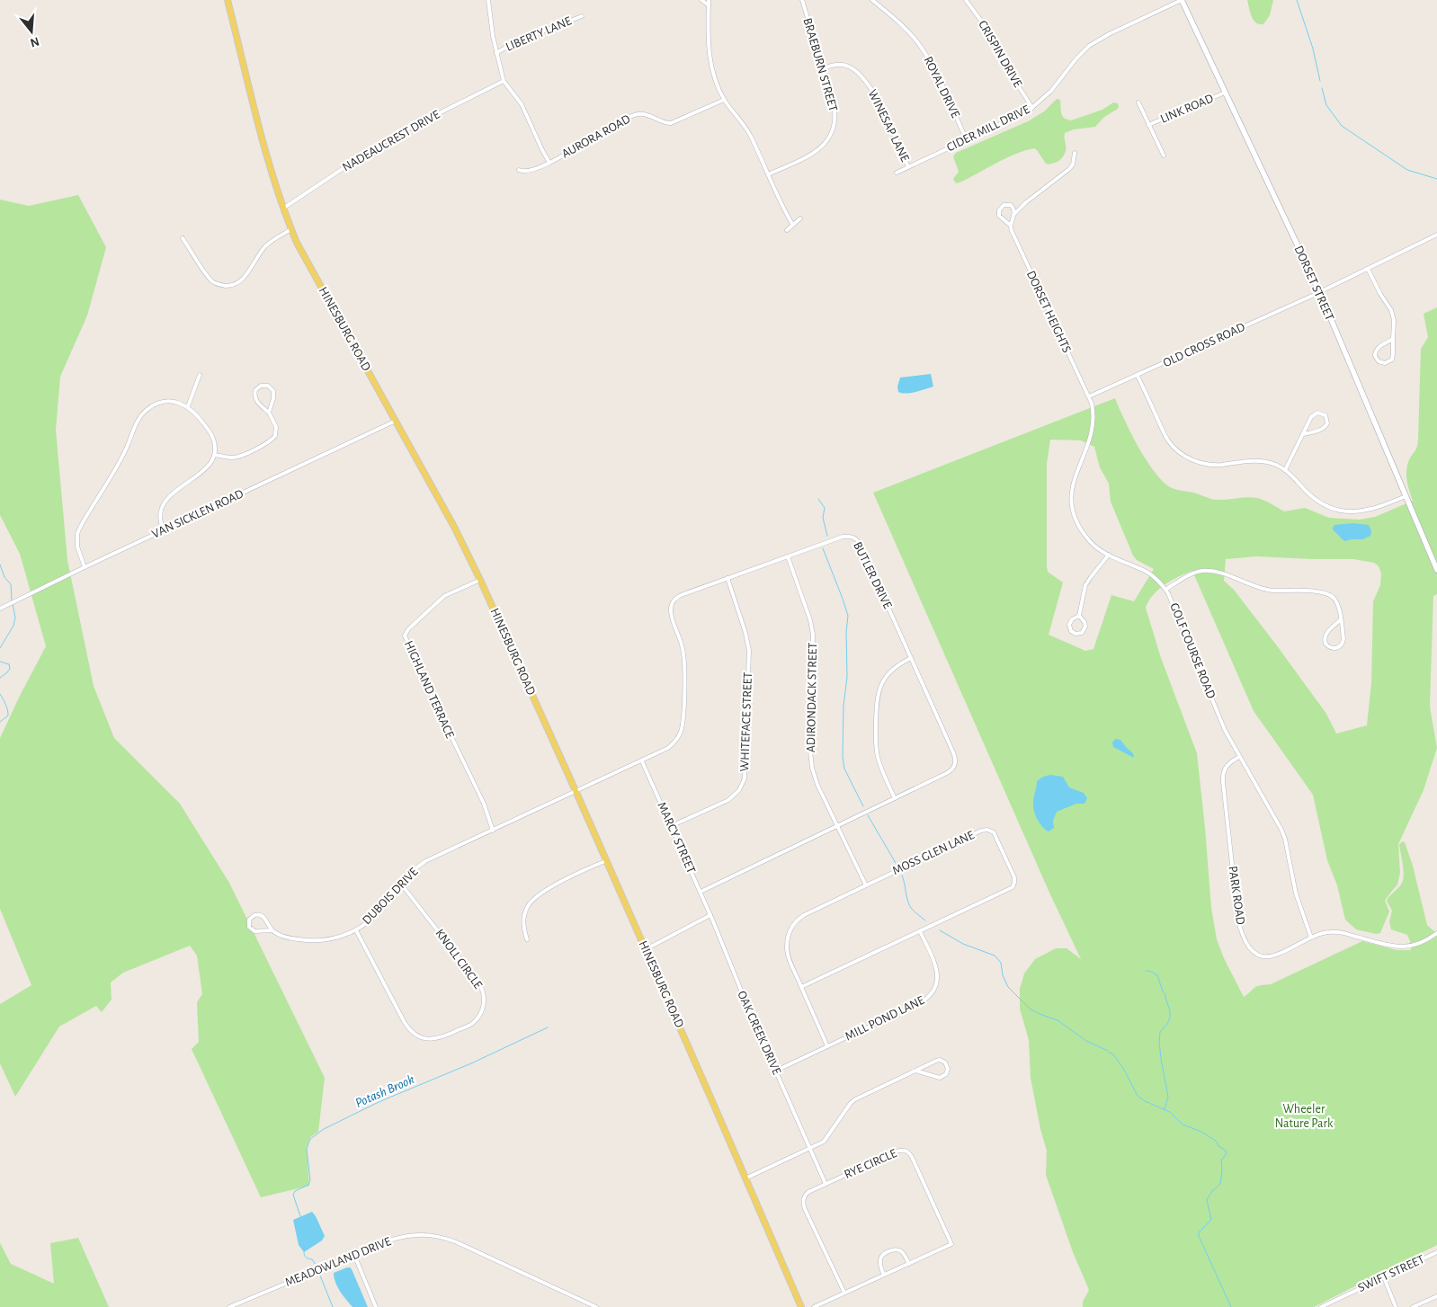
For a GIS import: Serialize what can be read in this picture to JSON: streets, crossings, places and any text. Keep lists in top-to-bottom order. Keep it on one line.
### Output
{"streets":{"main road":["HINESBURG ROAD"],"street":["LIBERTY LANE","CRISPIN DRIVE","BRAEBURN STREET","ROYAL DRIVE","LINK ROAD","WINESAP LANE","CIDER MILL DRIVE","AURORA ROAD","NADEAUCREST DRIVE","DORSET STREET","DORSET HEIGHTS","OLD CROSS ROAD","VAN SICKLEN ROAD","BUTLER DRIVE","GOLF COURSE ROAD","HIGHLAND TERRACE","ADIRONDACK STREET","WHITEFACE STREET","MARCY STREET","MOSS GLEN LANE","PARK ROAD","DUBOIS DRIVE","KNOLL CIRCLE","MILL POND LANE","OAK CREEK DRIVE","RYE CIRCLE","MEADOWLAND DRIVE","SWIFT STREET"]},"crossings":[["CRISPIN DRIVE","CIDER MILL DRIVE"],["BRAEBURN STREET","WINESAP LANE"],["ROYAL DRIVE","CIDER MILL DRIVE"],["LINK ROAD","DORSET STREET"],["WINESAP LANE","CIDER MILL DRIVE"],["CIDER MILL DRIVE","DORSET STREET"],["NADEAUCREST DRIVE","HINESBURG ROAD"],["DORSET STREET","OLD CROSS ROAD"],["DORSET HEIGHTS","OLD CROSS ROAD"],["DORSET HEIGHTS","GOLF COURSE ROAD"],["HINESBURG ROAD","VAN SICKLEN ROAD"],["HINESBURG ROAD","BUTLER DRIVE"],["HINESBURG ROAD","HIGHLAND TERRACE"],["HINESBURG ROAD","DUBOIS DRIVE"],["OLD CROSS ROAD","GOLF COURSE ROAD"],["BUTLER DRIVE","ADIRONDACK STREET"],["BUTLER DRIVE","WHITEFACE STREET"],["BUTLER DRIVE","MARCY STREET"],["BUTLER DRIVE","DUBOIS DRIVE"],["GOLF COURSE ROAD","PARK ROAD"],["HIGHLAND TERRACE","DUBOIS DRIVE"],["ADIRONDACK STREET","MOSS GLEN LANE"],["WHITEFACE STREET","MARCY STREET"],["MARCY STREET","OAK CREEK DRIVE"],["MOSS GLEN LANE","MILL POND LANE"],["DUBOIS DRIVE","KNOLL CIRCLE"],["MILL POND LANE","OAK CREEK DRIVE"],["OAK CREEK DRIVE","RYE CIRCLE"]],"water":["Potash Brook"],"parks":["Wheeler Nature Park"],"north":"bottom"}
